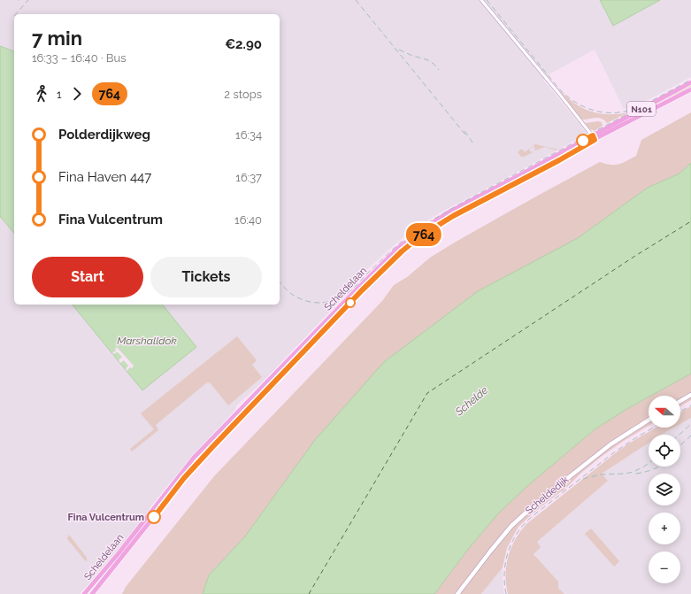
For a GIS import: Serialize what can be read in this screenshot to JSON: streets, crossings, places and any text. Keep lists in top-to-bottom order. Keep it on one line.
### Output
{"streets":{"main road":["N101","Scheldelaan"],"street":["Scheldedijk"]},"water":["Marshalldok","Schelde"],"places":["Fina Vulcentrum"],"lines":["bus line 764"],"north":"left","page":{"on_map":"764","heading":["7 min","16:33 – 16:40 · Bus","€2.90"],"legs":["1","764","2 stops"],"list":[{"name":"Polderdijkweg","value":"16:34"},{"name":"Fina Haven 447","value":"16:37"},{"name":"Fina Vulcentrum","value":"16:40"}],"buttons":["Start","Tickets"],"map_buttons":["+","−"]}}
